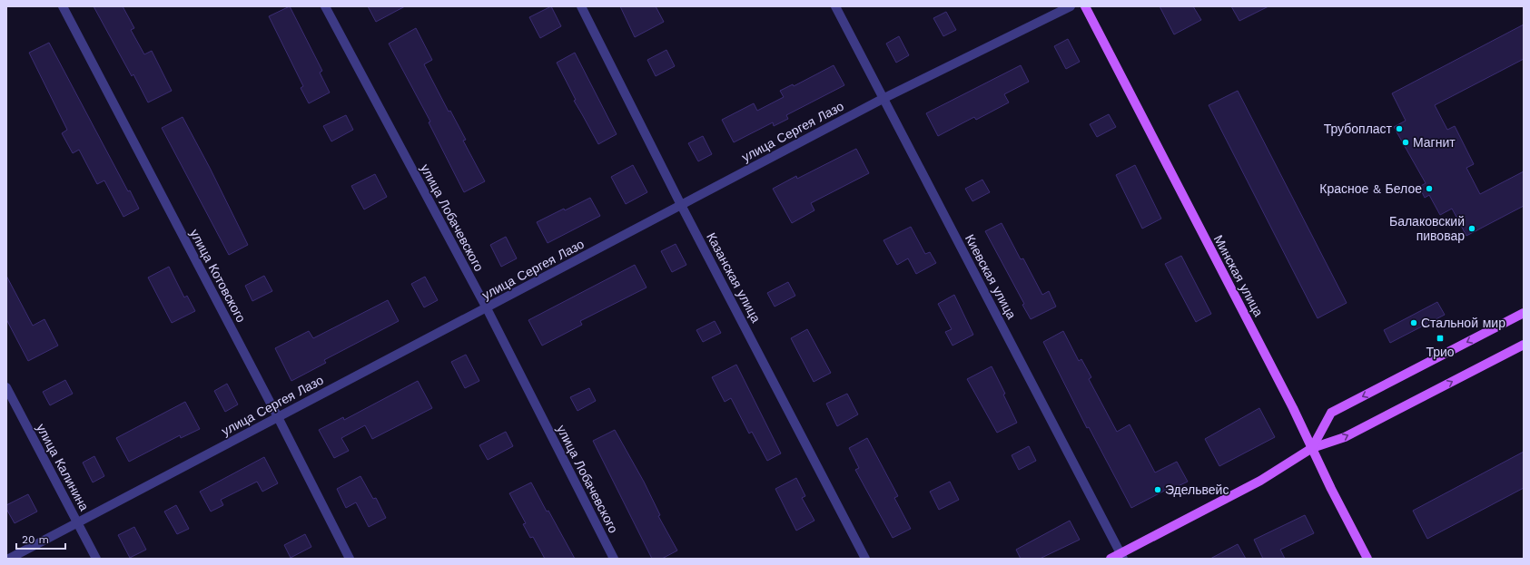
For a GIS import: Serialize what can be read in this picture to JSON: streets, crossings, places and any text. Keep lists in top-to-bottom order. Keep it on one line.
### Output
{"streets":{"main road":["Минская улица"],"street":["улица Сергея Лазо","улица Лобачевского","улица Котовского","Киевская улица","Казанская улица","улица Калинина"]},"crossings":[["улица Сергея Лазо","улица Лобачевского"],["улица Сергея Лазо","улица Котовского"],["улица Сергея Лазо","Киевская улица"],["улица Сергея Лазо","Казанская улица"],["улица Сергея Лазо","улица Калинина"]],"places":{"other":["Трубопласт","Магнит","Красное & Белое","Балаковский пивовар","Стальной мир","Эдельвейс"],"transit":["Трио"]},"scale_bar":"20 m"}
